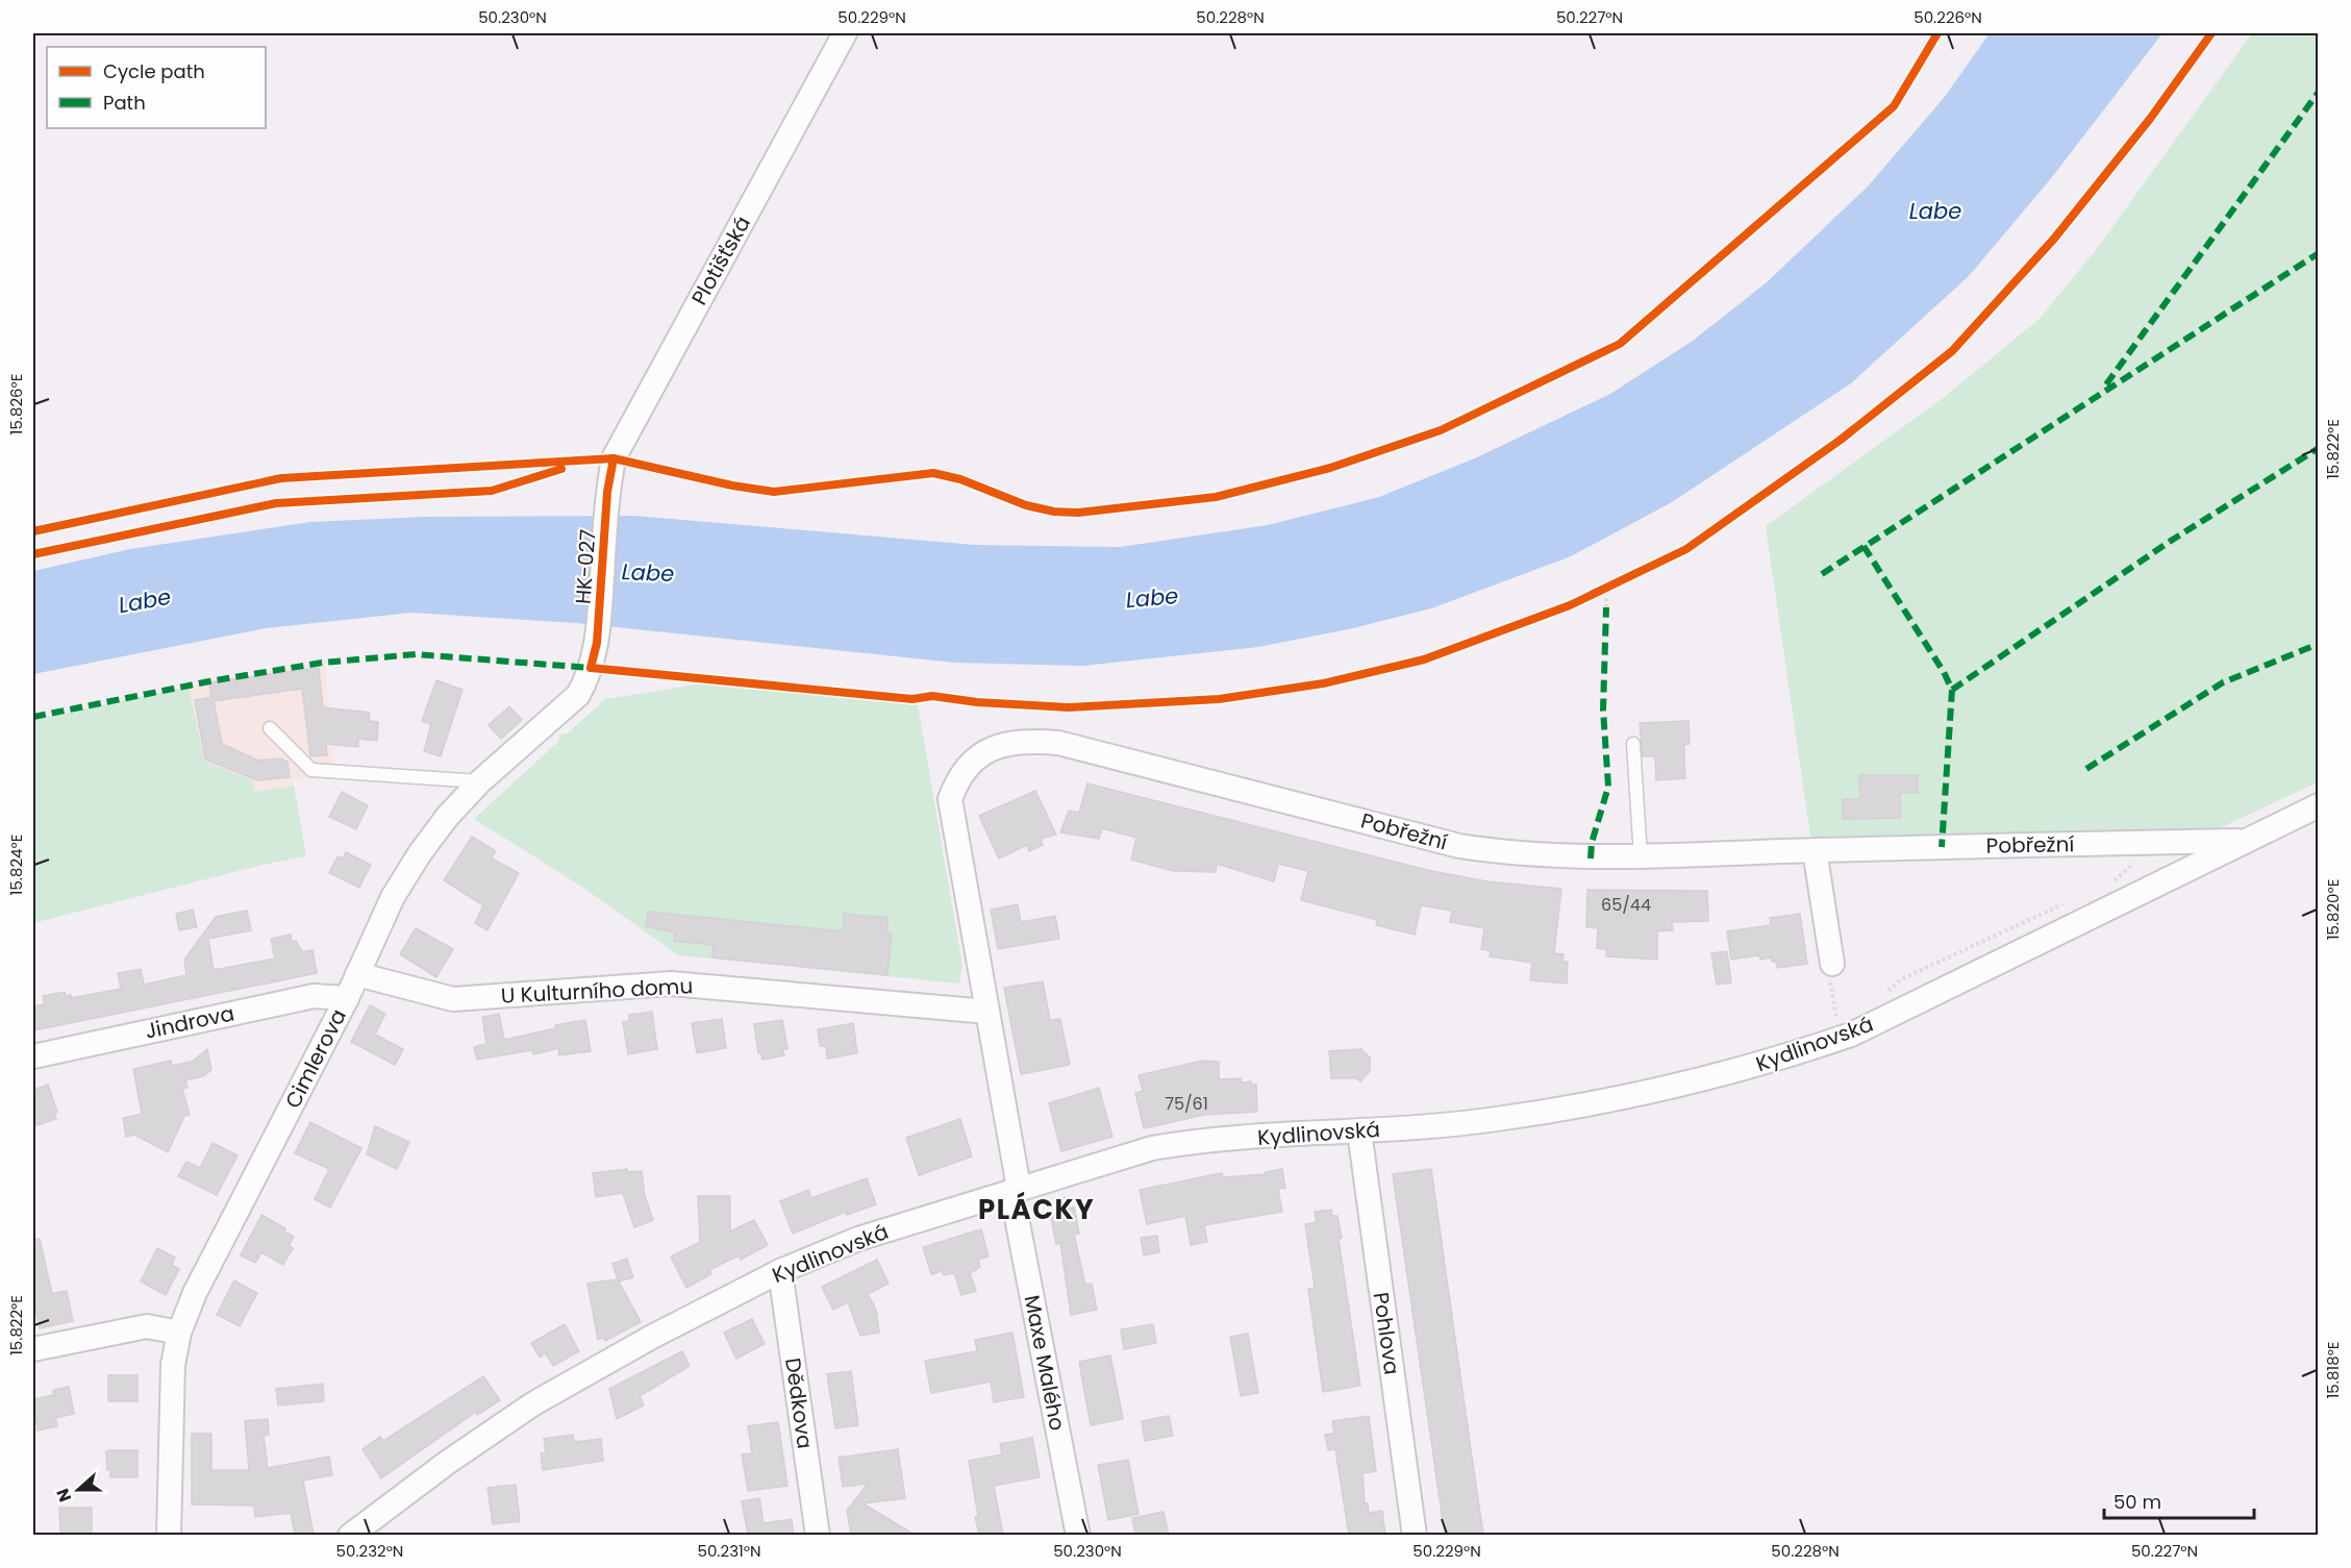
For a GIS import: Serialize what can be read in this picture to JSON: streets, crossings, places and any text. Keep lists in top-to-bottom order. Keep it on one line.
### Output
{"streets":{"street":["Plotišťská","HK-027","Pobřežní","U Kulturního domu","Jindrova","Kydlinovská","Cimlerova","Pohlova","Maxe Malého","Dědkova"]},"crossings":[["Plotišťská","HK-027"],["HK-027","Cimlerova"],["Pobřežní","U Kulturního domu"],["Pobřežní","Kydlinovská"],["Pobřežní","Maxe Malého"],["U Kulturního domu","Cimlerova"],["Jindrova","Cimlerova"],["Kydlinovská","Pohlova"],["Kydlinovská","Maxe Malého"],["Kydlinovská","Dědkova"]],"districts":["PLÁCKY"],"water":["Labe"],"house_numbers":["65/44","75/61"],"legend":["Cycle path","Path"],"scale_bar":"50 m","north":"left","coordinates":["50.230°N","50.229°N","50.228°N","50.227°N","50.226°N","15.826°E","15.822°E","15.824°E","15.820°E","15.818°E","50.232°N","50.231°N"]}
